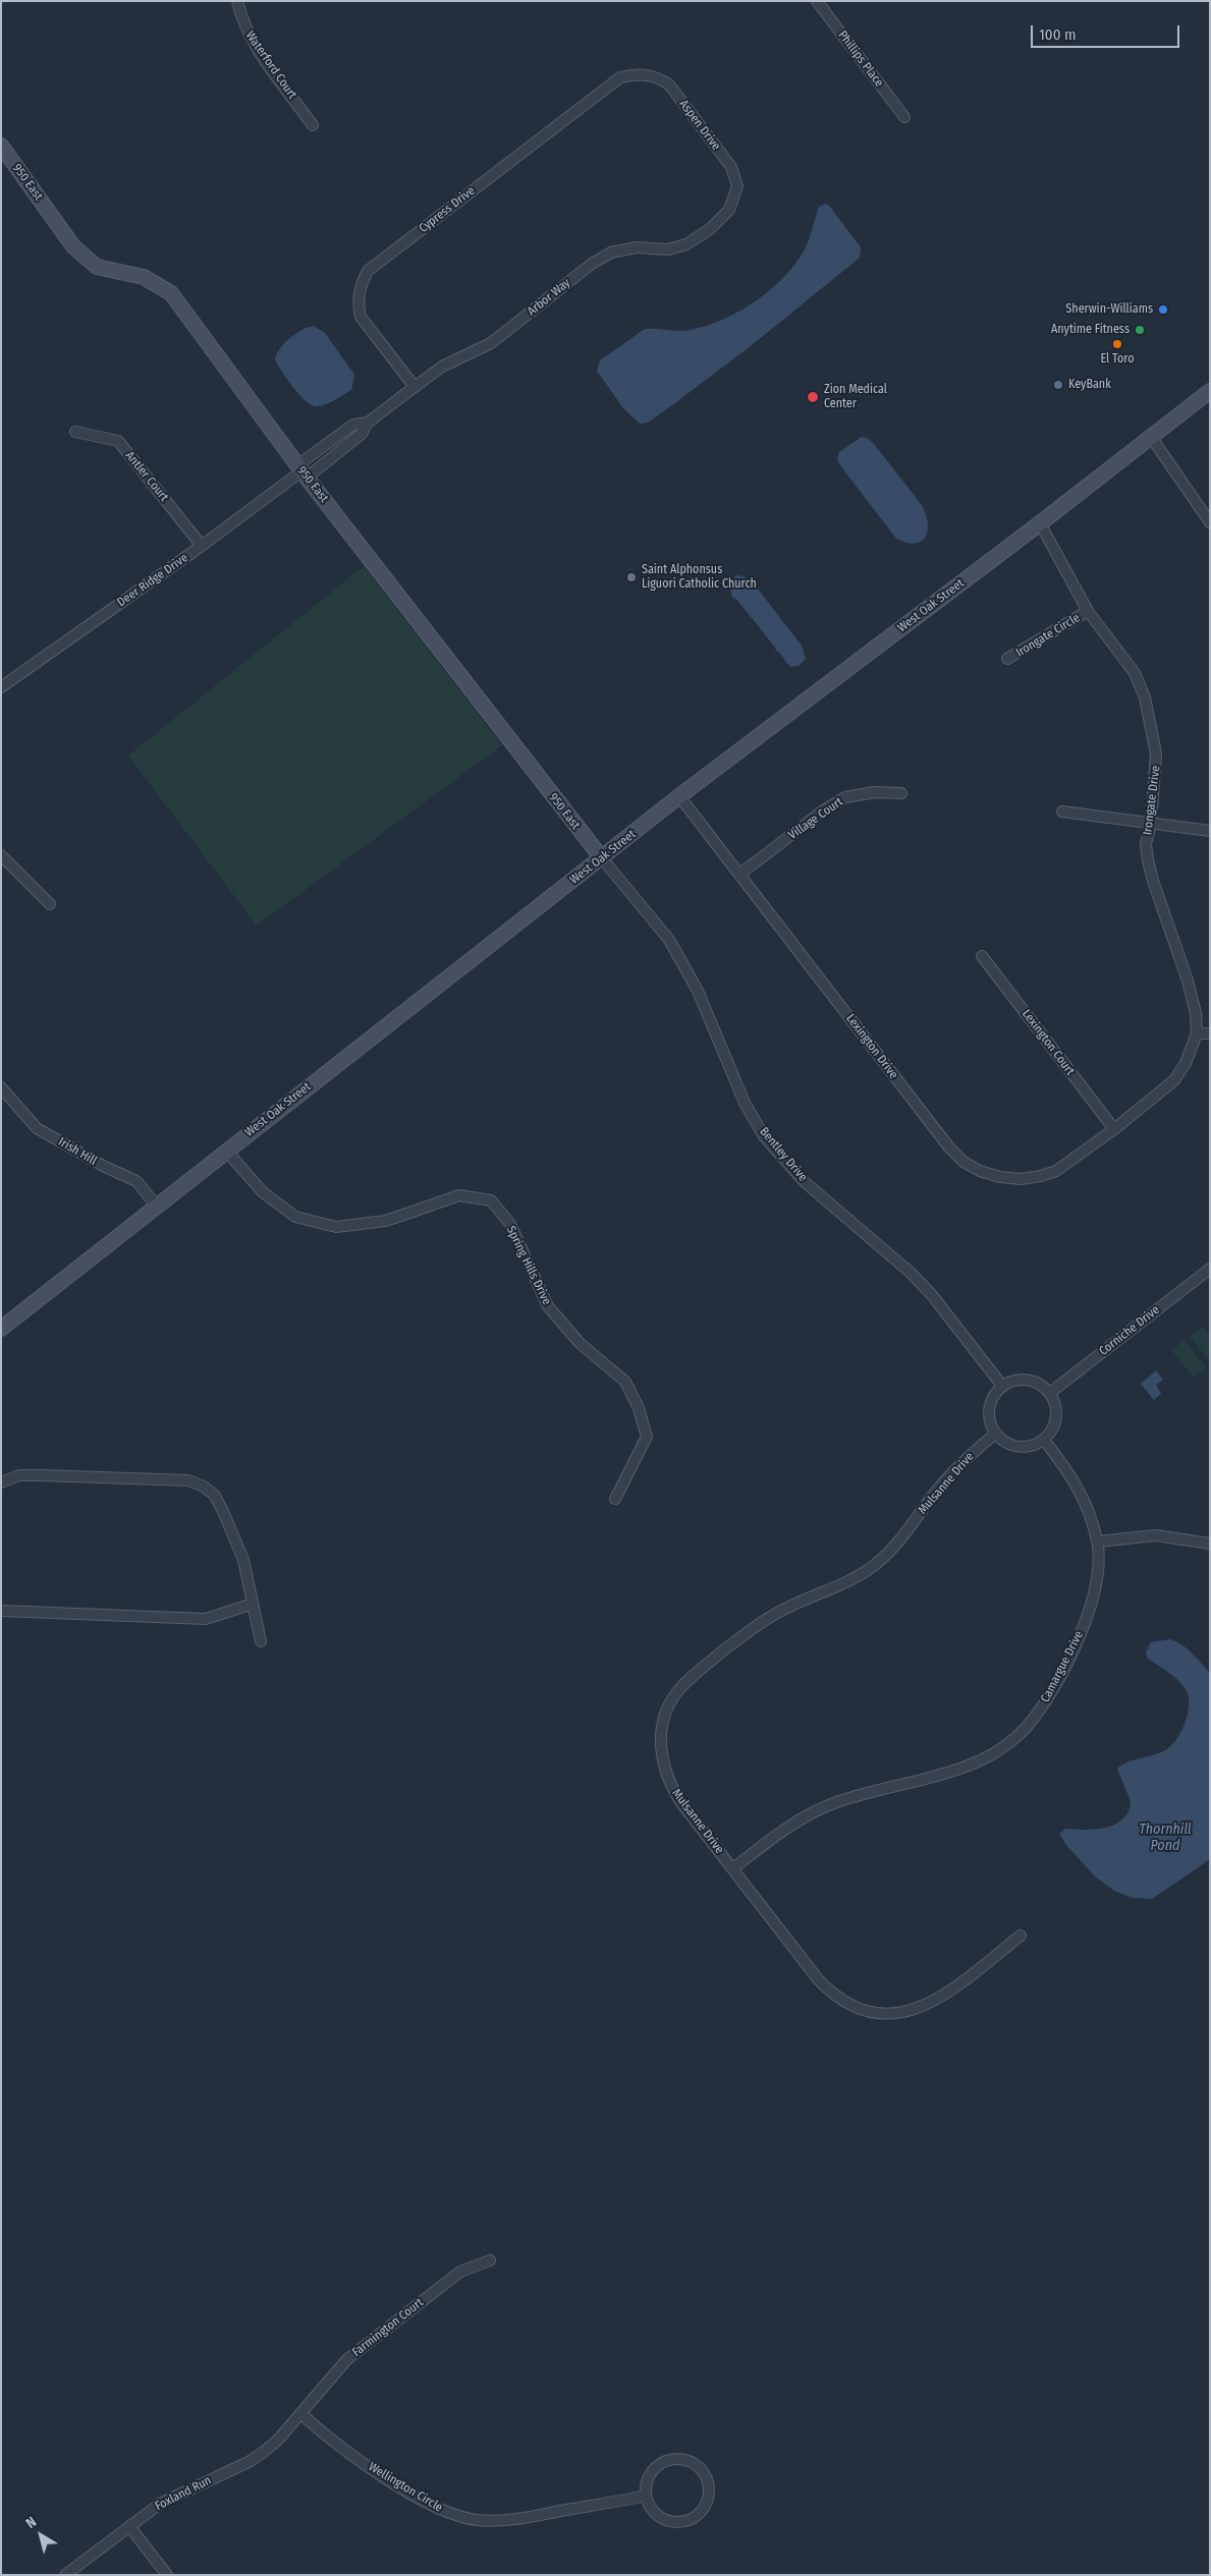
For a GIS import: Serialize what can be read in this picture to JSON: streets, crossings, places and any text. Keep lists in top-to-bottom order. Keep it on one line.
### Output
{"streets":{"main road":["950 East","West Oak Street"],"street":["Phillips Place","Waterford Court","Aspen Drive","Cypress Drive","Arbor Way","Antler Court","Deer Ridge Drive","Irongate Circle","Irongate Drive","Village Court","Lexington Court","Lexington Drive","Irish Hill","Bentley Drive","Spring Hills Drive","Corniche Drive","Mulsanne Drive","Camargue Drive","Farmington Court","Wellington Circle","Foxland Run"]},"crossings":[["Aspen Drive","Cypress Drive"],["Aspen Drive","Arbor Way"],["950 East","Arbor Way"],["950 East","Deer Ridge Drive"],["950 East","West Oak Street"],["950 East","Bentley Drive"],["Cypress Drive","Arbor Way"],["Arbor Way","Deer Ridge Drive"],["Antler Court","Deer Ridge Drive"],["West Oak Street","Irongate Drive"],["West Oak Street","Lexington Drive"],["West Oak Street","Irish Hill"],["West Oak Street","Bentley Drive"],["West Oak Street","Spring Hills Drive"],["Irongate Circle","Irongate Drive"],["Irongate Drive","Lexington Court"],["Irongate Drive","Lexington Drive"],["Village Court","Lexington Drive"],["Lexington Court","Lexington Drive"],["Bentley Drive","Corniche Drive"],["Bentley Drive","Mulsanne Drive"],["Bentley Drive","Camargue Drive"],["Corniche Drive","Mulsanne Drive"],["Corniche Drive","Camargue Drive"],["Mulsanne Drive","Camargue Drive"],["Farmington Court","Wellington Circle"],["Farmington Court","Foxland Run"],["Wellington Circle","Foxland Run"]],"water":["Thornhill Pond"],"places":["Sherwin-Williams","Anytime Fitness","El Toro","KeyBank","Zion Medical Center","Saint Alphonsus Liguori Catholic Church"],"scale_bar":"100 m","north":"top left"}
